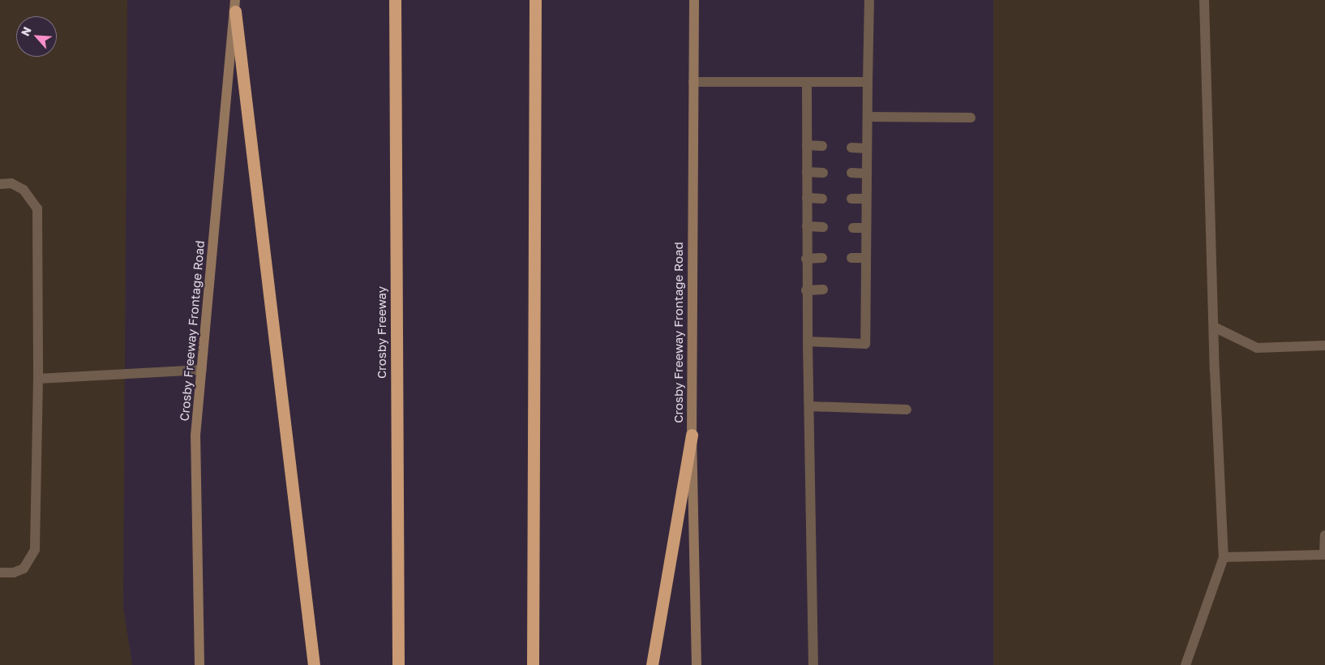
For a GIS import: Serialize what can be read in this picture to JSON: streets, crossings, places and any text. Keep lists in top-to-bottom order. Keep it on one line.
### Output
{"streets":{"highway":["Crosby Freeway"],"main road":["Crosby Freeway Frontage Road"]},"north":"top left"}
